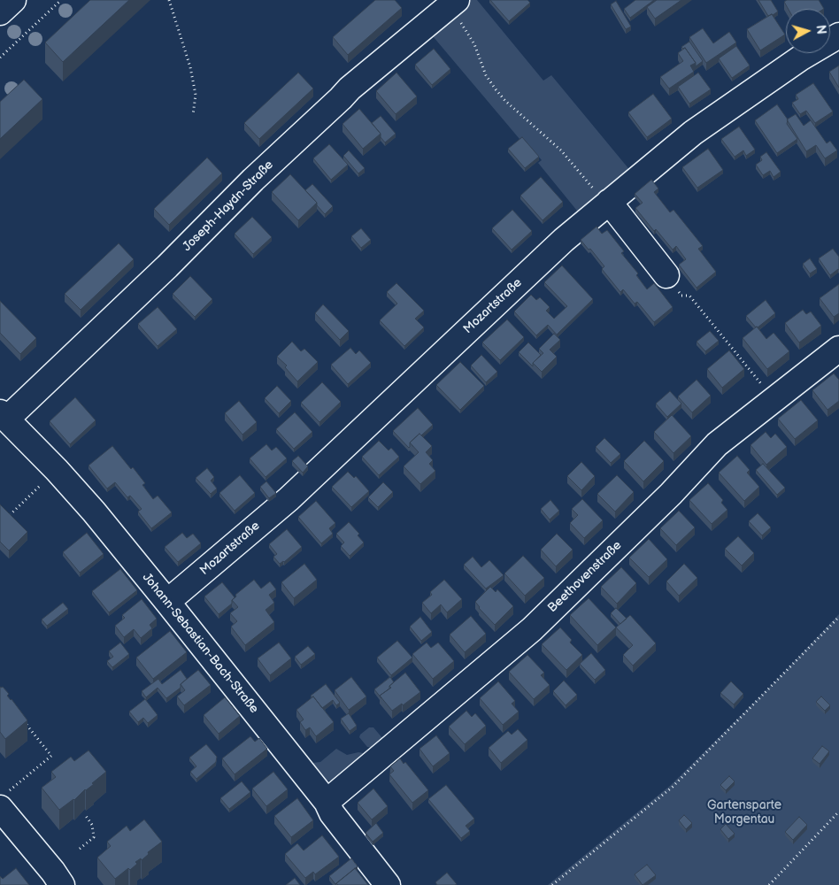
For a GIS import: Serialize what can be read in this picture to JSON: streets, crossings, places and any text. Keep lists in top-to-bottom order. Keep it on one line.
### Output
{"streets":{"street":["Joseph-Haydn-Straße","Mozartstraße","Beethovenstraße","Johann-Sebastian-Bach-Straße"]},"crossings":[["Joseph-Haydn-Straße","Johann-Sebastian-Bach-Straße"],["Mozartstraße","Johann-Sebastian-Bach-Straße"],["Beethovenstraße","Johann-Sebastian-Bach-Straße"]],"parks":["Gartensparte Morgentau"],"north":"right"}
